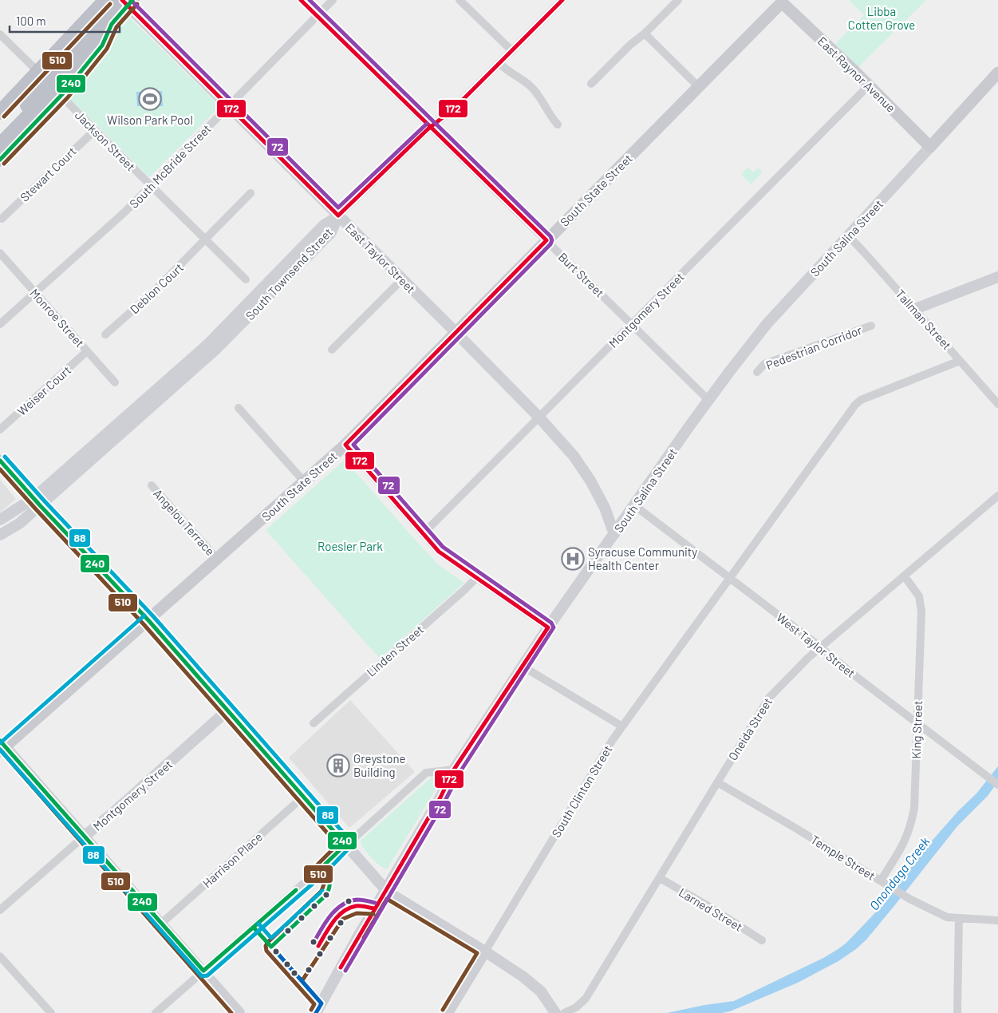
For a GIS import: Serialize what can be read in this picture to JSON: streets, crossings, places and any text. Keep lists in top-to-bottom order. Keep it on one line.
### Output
{"streets":{"main road":["East Raynor Avenue","South State Street","South Salina Street","East Taylor Street","South Townsend Street","Montgomery Street","South Clinton Street"],"street":["Jackson Street","South McBride Street","Stewart Court","Burt Street","Deblon Court","Monroe Street","Tallman Street","Pedestrian Corridor","Weiser Court","Angelou Terrace","West Taylor Street","Linden Street","Oneida Street","King Street","Temple Street","Harrison Place","Larned Street"]},"crossings":[["East Raynor Avenue","South State Street"],["East Raynor Avenue","South Salina Street"],["East Raynor Avenue","Montgomery Street"],["Jackson Street","South McBride Street"],["Jackson Street","Stewart Court"],["Jackson Street","Deblon Court"],["South McBride Street","East Taylor Street"],["South McBride Street","Burt Street"],["South McBride Street","Monroe Street"],["South State Street","East Taylor Street"],["South State Street","Burt Street"],["South State Street","Angelou Terrace"],["South Salina Street","East Taylor Street"],["South Salina Street","Burt Street"],["South Salina Street","Tallman Street"],["South Salina Street","West Taylor Street"],["East Taylor Street","South Townsend Street"],["East Taylor Street","Montgomery Street"],["Burt Street","Montgomery Street"],["Monroe Street","Weiser Court"],["Tallman Street","South Clinton Street"],["West Taylor Street","Oneida Street"],["West Taylor Street","King Street"],["West Taylor Street","South Clinton Street"],["Oneida Street","King Street"],["Oneida Street","Temple Street"],["Oneida Street","Larned Street"],["King Street","Temple Street"]],"water":["Onondaga Creek"],"parks":["Libba Cotten Grove","Roesler Park"],"places":{"sports":["Wilson Park Pool"],"hospital":["Syracuse Community Health Center"],"building":["Greystone Building"]},"lines":["transit line 172","transit line 72","transit line 240","transit line 510","transit line 88"],"scale_bar":"100 m"}
